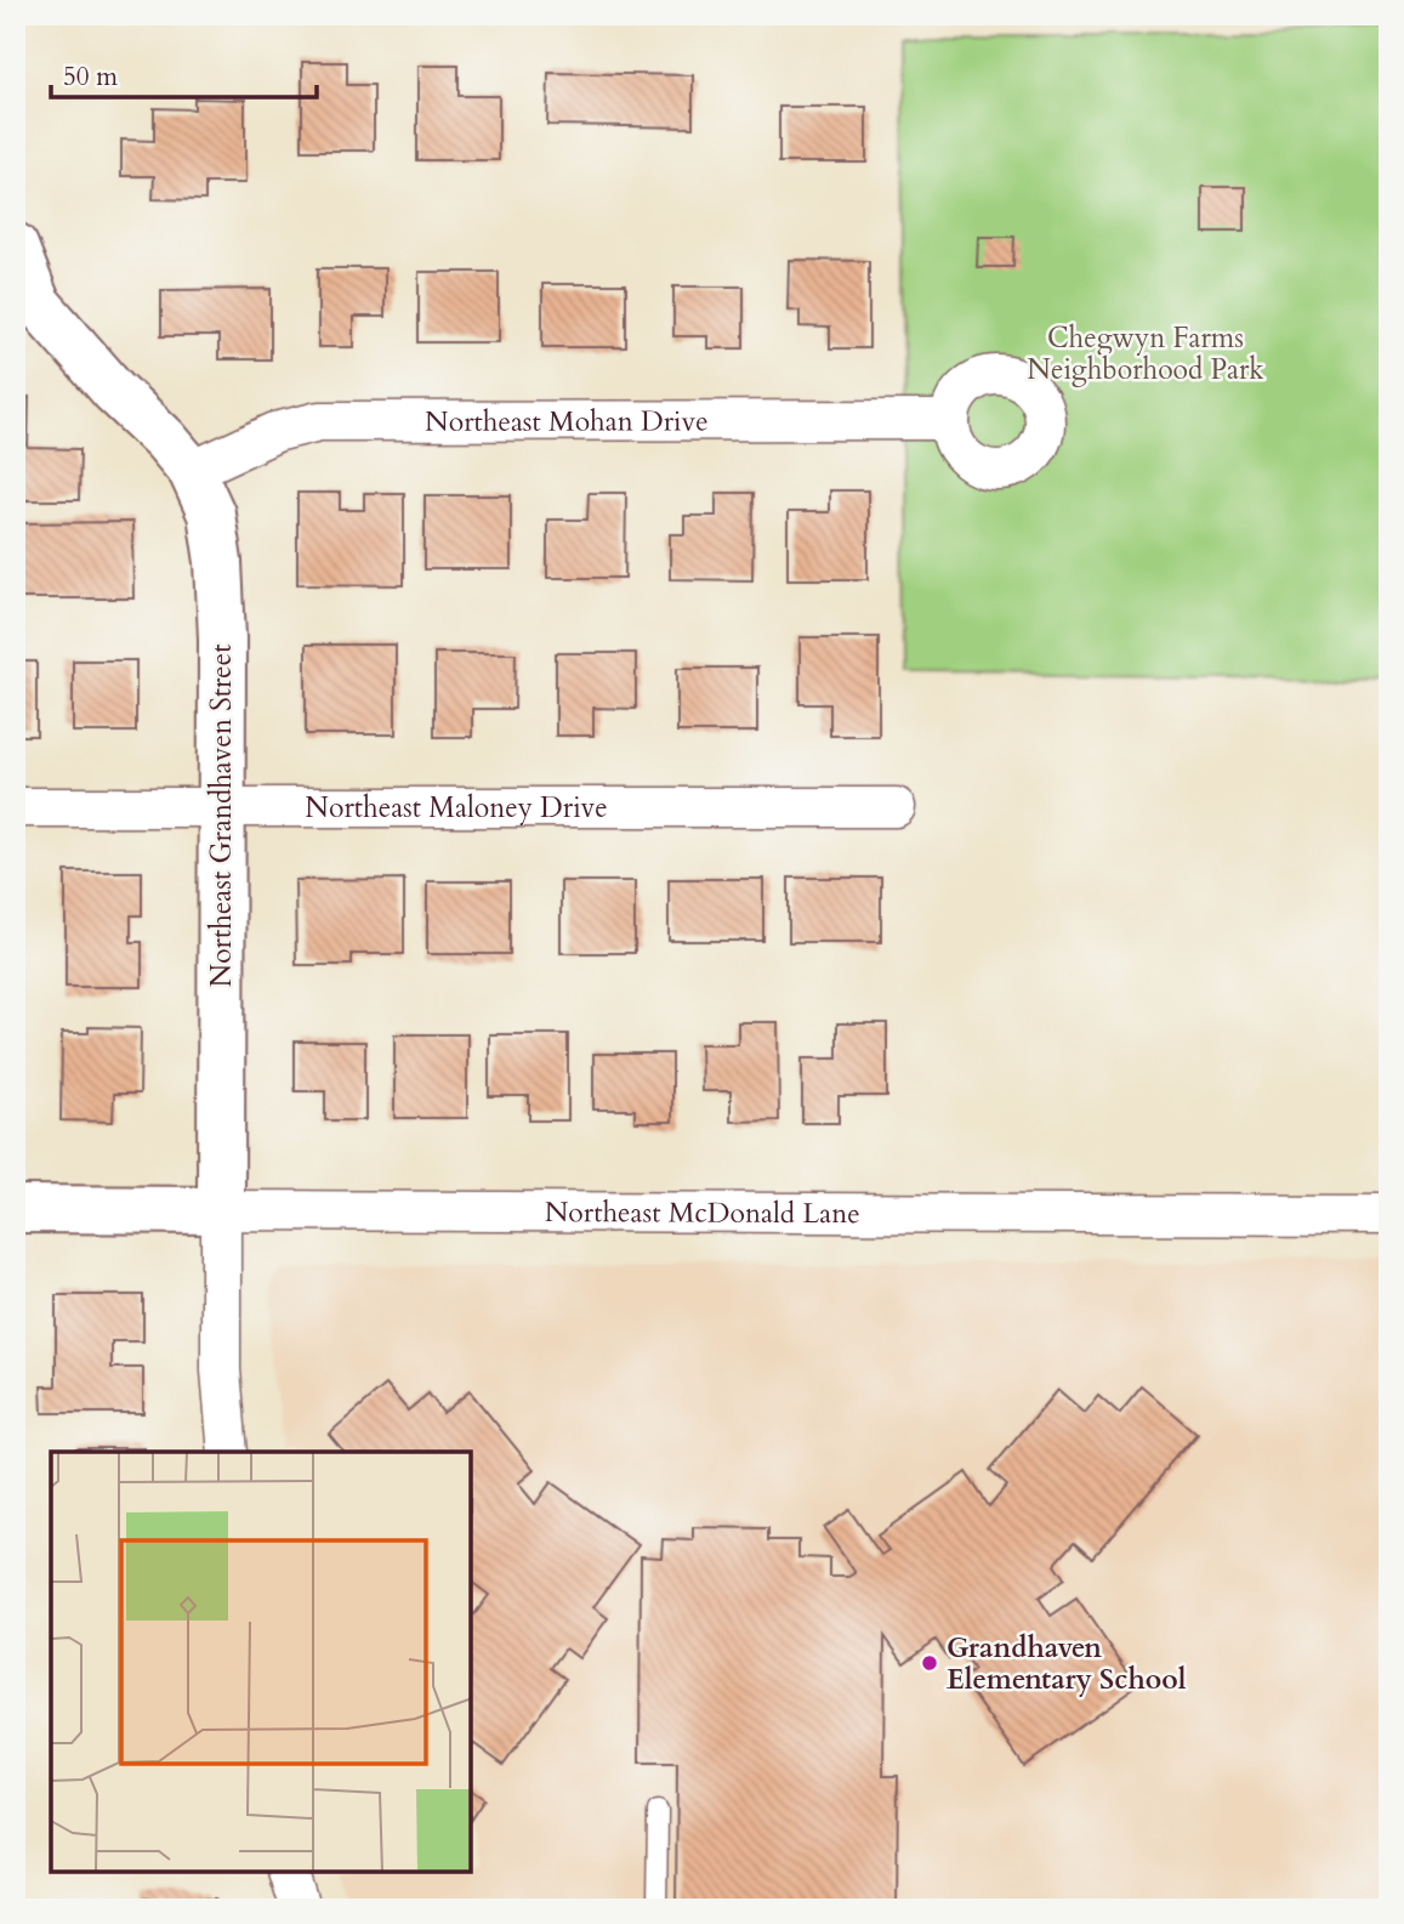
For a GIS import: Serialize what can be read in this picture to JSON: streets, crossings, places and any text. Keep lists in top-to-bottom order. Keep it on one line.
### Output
{"streets":{"street":["Northeast Mohan Drive","Northeast Maloney Drive","Northeast Grandhaven Street","Northeast McDonald Lane"]},"crossings":[["Northeast Mohan Drive","Northeast Grandhaven Street"],["Northeast Maloney Drive","Northeast Grandhaven Street"],["Northeast Grandhaven Street","Northeast McDonald Lane"]],"parks":["Chegwyn Farms Neighborhood Park"],"places":["Grandhaven Elementary School"],"scale_bar":"50 m"}
